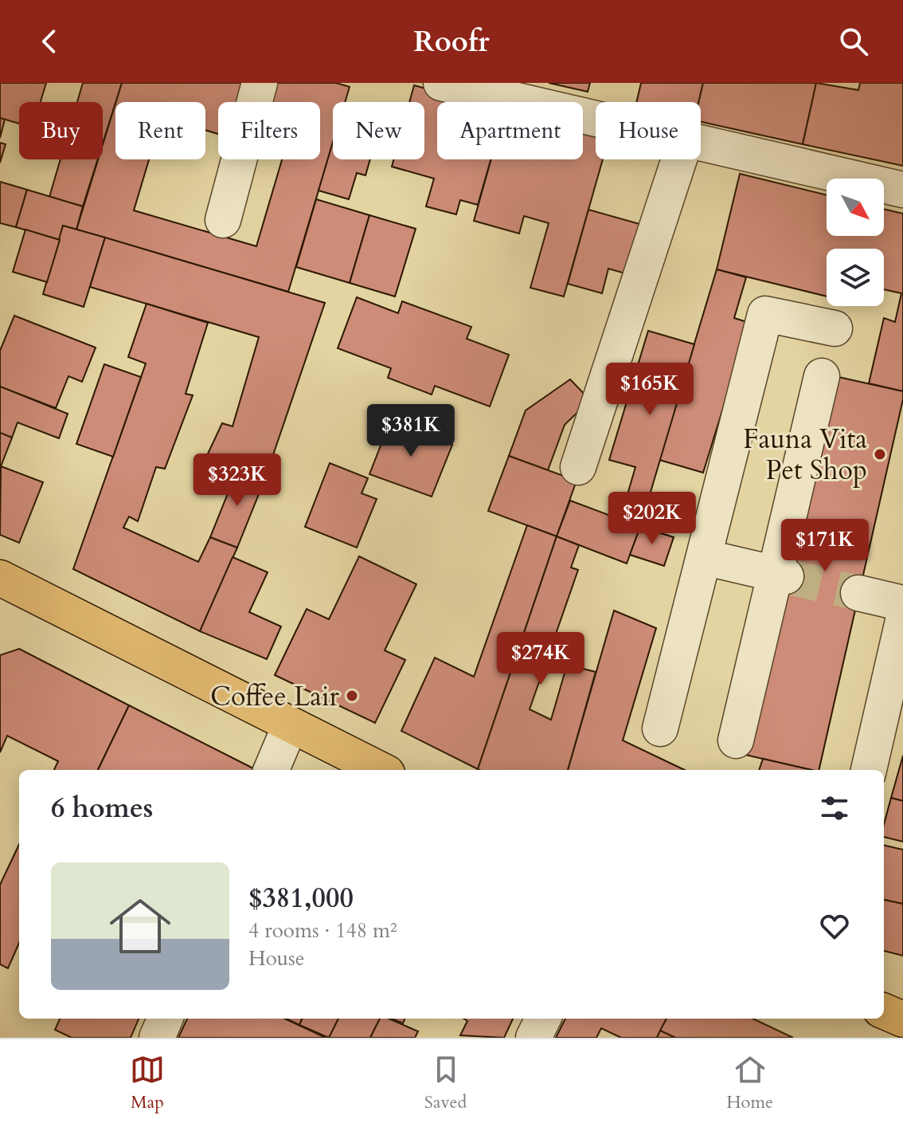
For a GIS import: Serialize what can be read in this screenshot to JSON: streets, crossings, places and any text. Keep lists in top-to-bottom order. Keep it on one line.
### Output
{"places":["Fauna Vita Pet Shop","Coffee Lair"],"north":"bottom right","page":{"header":"Roofr","chip":["Buy","Rent","Filters","New","Apartment","House"],"price":["$165K","$381K","$323K","$202K","$171K","$274K"],"heading":"6 homes","list":[{"name":"$381,000","note":"4 rooms · 148 m² · House"}],"tabs":["Map","Saved","Home"]}}
